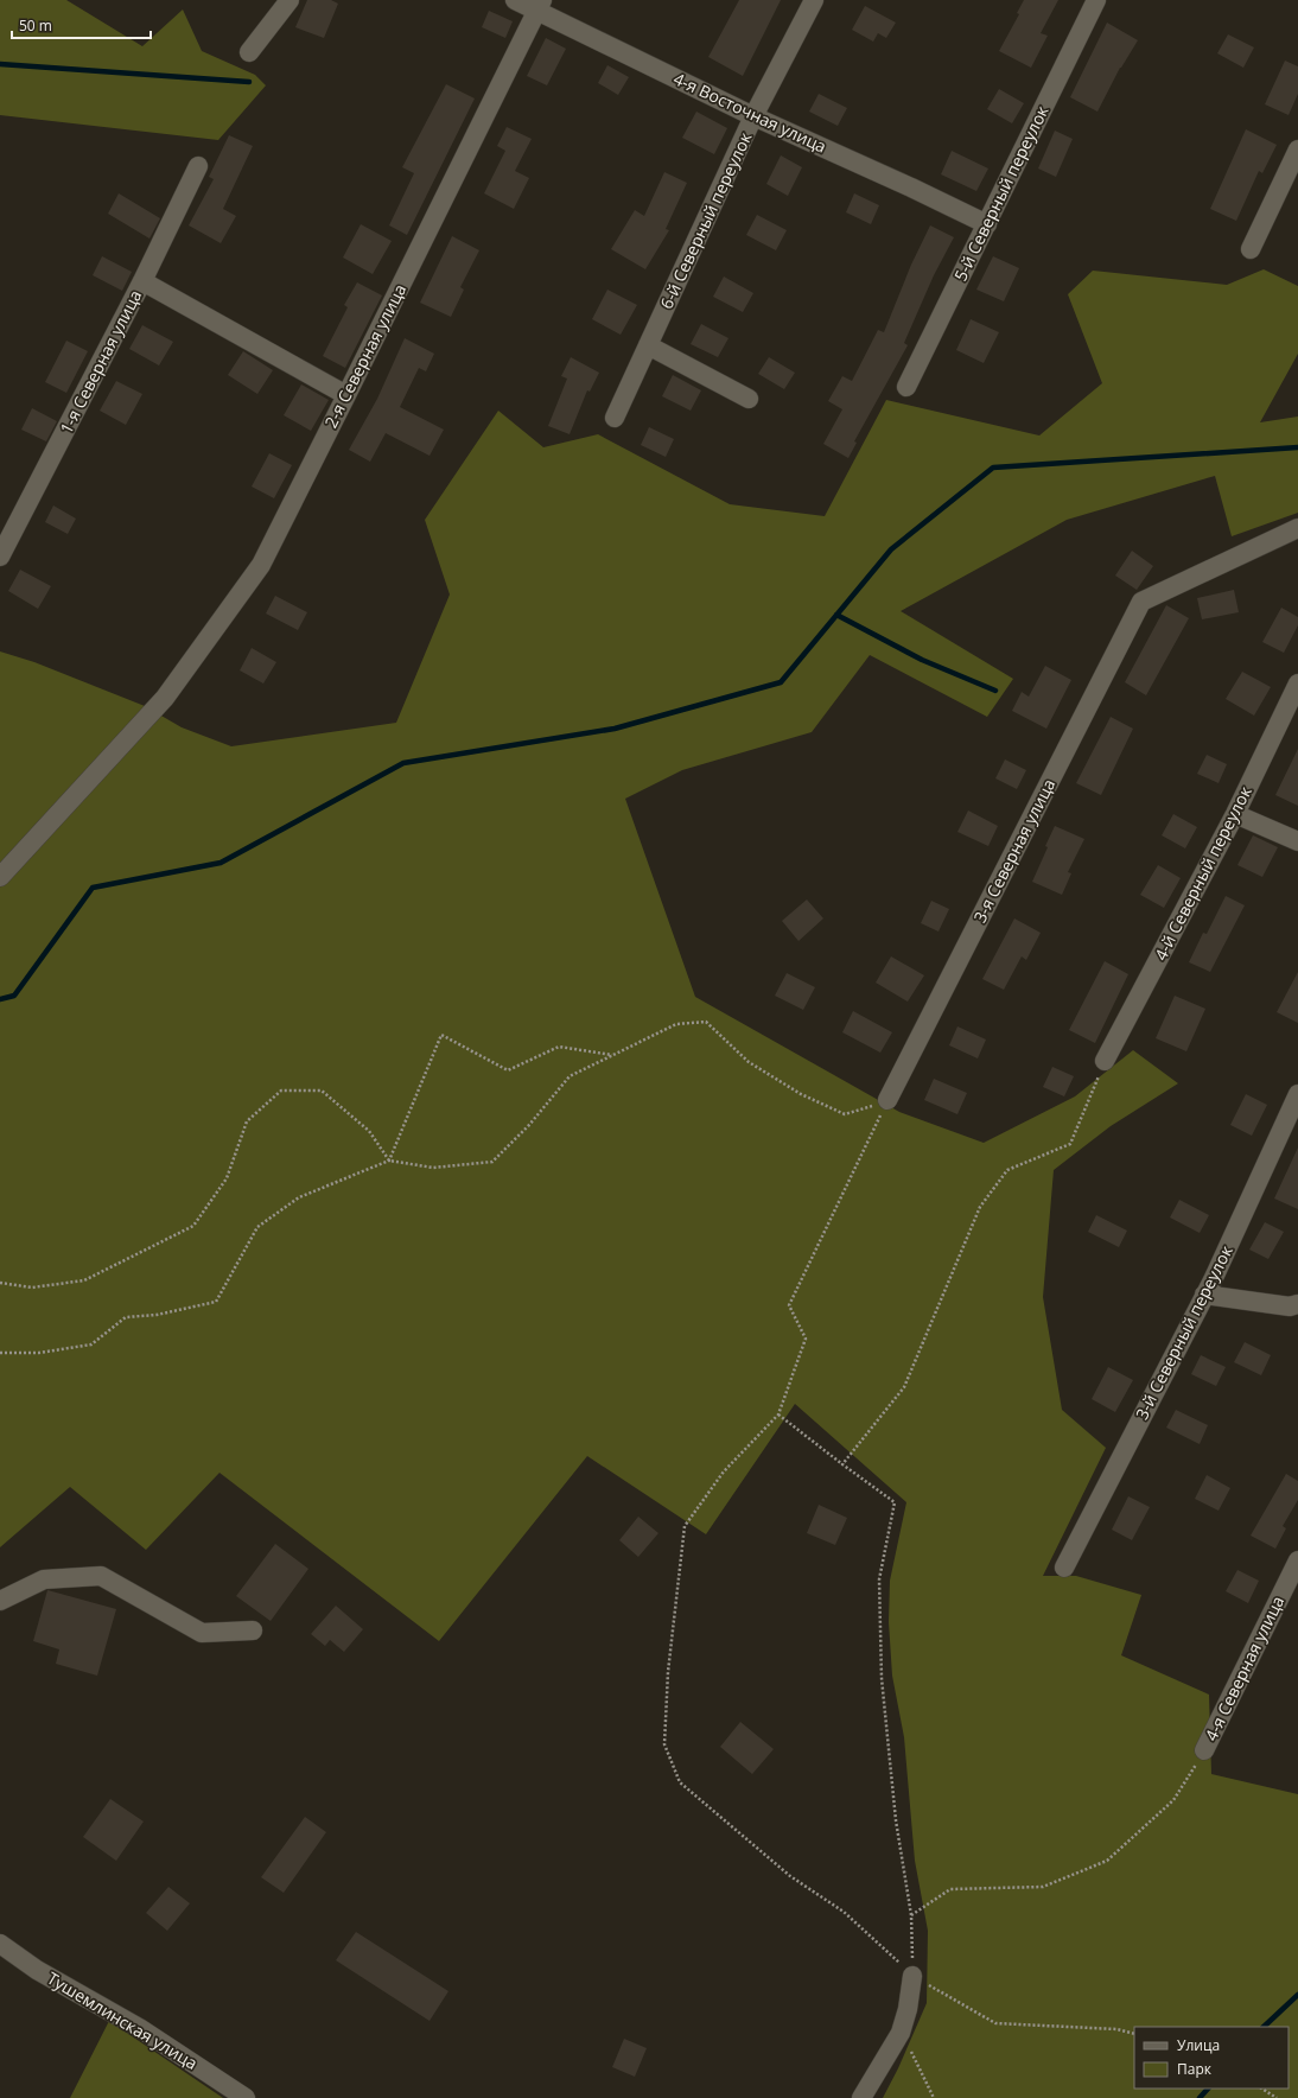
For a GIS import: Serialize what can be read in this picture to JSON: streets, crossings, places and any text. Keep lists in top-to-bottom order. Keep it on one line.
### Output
{"streets":{"street":["4-я Восточная улица","5-й Северный переулок","6-й Северный переулок","2-я Северная улица","1-я Северная улица","3-я Северная улица","4-й Северный переулок","3-й Северный переулок","4-я Северная улица","Тушемлинская улица"]},"crossings":[["4-я Восточная улица","5-й Северный переулок"],["4-я Восточная улица","6-й Северный переулок"],["4-я Восточная улица","2-я Северная улица"]],"legend":["Улица","Парк"],"scale_bar":"50 m"}
